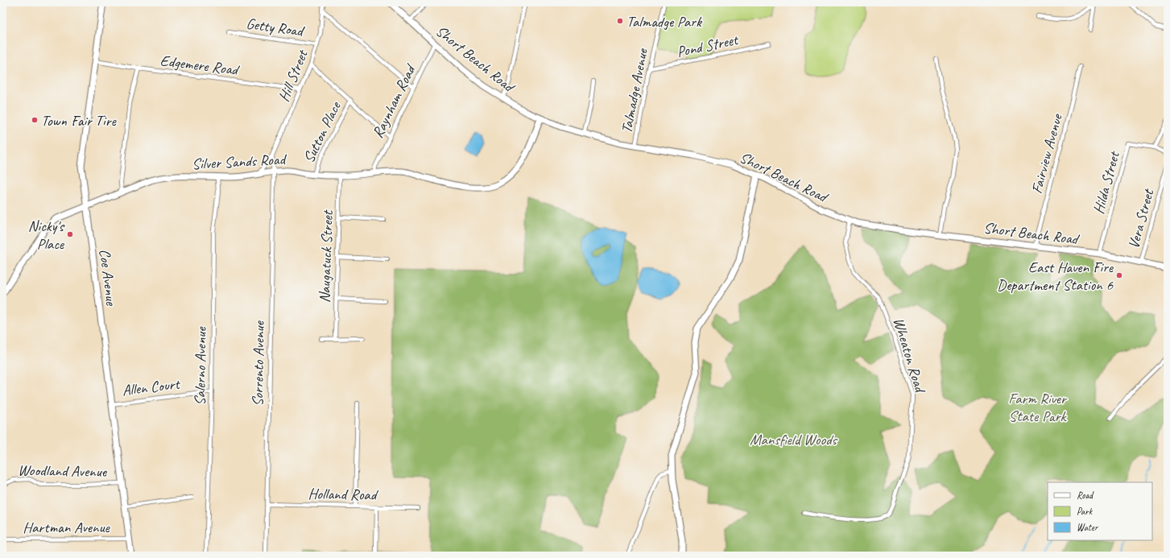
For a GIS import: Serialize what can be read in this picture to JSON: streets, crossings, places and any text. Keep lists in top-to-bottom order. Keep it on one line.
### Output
{"streets":{"main road":["Short Beach Road","Silver Sands Road","Coe Avenue"],"street":["Getty Road","Pond Street","Edgemere Road","Hill Street","Talmadge Avenue","Raynham Road","Sutton Place","Fairview Avenue","Hilda Street","Vera Street","Naugatuck Street","Wheaton Road","Sorrento Avenue","Salerno Avenue","Allen Court","Woodland Avenue","Holland Road","Hartman Avenue"]},"crossings":[["Getty Road","Hill Street"],["Pond Street","Talmadge Avenue"],["Short Beach Road","Talmadge Avenue"],["Short Beach Road","Raynham Road"],["Short Beach Road","Fairview Avenue"],["Short Beach Road","Silver Sands Road"],["Short Beach Road","Hilda Street"],["Short Beach Road","Vera Street"],["Short Beach Road","Wheaton Road"],["Edgemere Road","Hill Street"],["Edgemere Road","Coe Avenue"],["Hill Street","Silver Sands Road"],["Hill Street","Sorrento Avenue"],["Raynham Road","Silver Sands Road"],["Sutton Place","Silver Sands Road"],["Silver Sands Road","Naugatuck Street"],["Silver Sands Road","Coe Avenue"],["Silver Sands Road","Sorrento Avenue"],["Silver Sands Road","Salerno Avenue"],["Coe Avenue","Allen Court"],["Coe Avenue","Woodland Avenue"],["Coe Avenue","Hartman Avenue"],["Sorrento Avenue","Holland Road"],["Salerno Avenue","Allen Court"]],"parks":["Farm River State Park","Mansfield Woods"],"places":["Talmadge Park","Town Fair Tire","Nicky's Place","East Haven Fire Department Station 6"],"legend":["Road","Park","Water"]}
